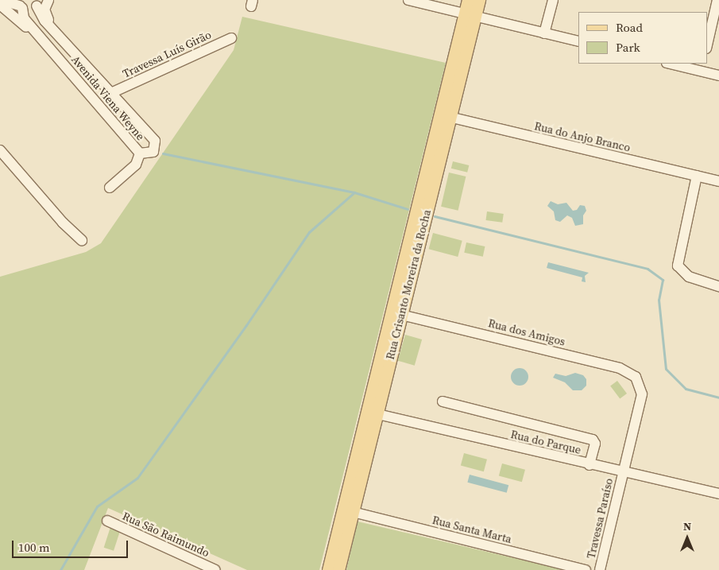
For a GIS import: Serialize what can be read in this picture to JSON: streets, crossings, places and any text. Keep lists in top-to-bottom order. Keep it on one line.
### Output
{"streets":{"main road":["Rua Crisanto Moreira da Rocha"],"street":["Travessa Luís Girão","Avenida Viena Weyne","Rua do Anjo Branco","Rua dos Amigos","Rua do Parque","Travessa Paraíso","Rua Santa Marta","Rua São Raimundo"]},"crossings":[["Travessa Luís Girão","Avenida Viena Weyne"],["Rua do Anjo Branco","Rua Crisanto Moreira da Rocha"],["Rua Crisanto Moreira da Rocha","Rua dos Amigos"],["Rua Crisanto Moreira da Rocha","Rua do Parque"],["Rua Crisanto Moreira da Rocha","Rua Santa Marta"],["Rua dos Amigos","Travessa Paraíso"],["Rua do Parque","Travessa Paraíso"]],"legend":["Road","Park"],"scale_bar":"100 m","north":"top"}
